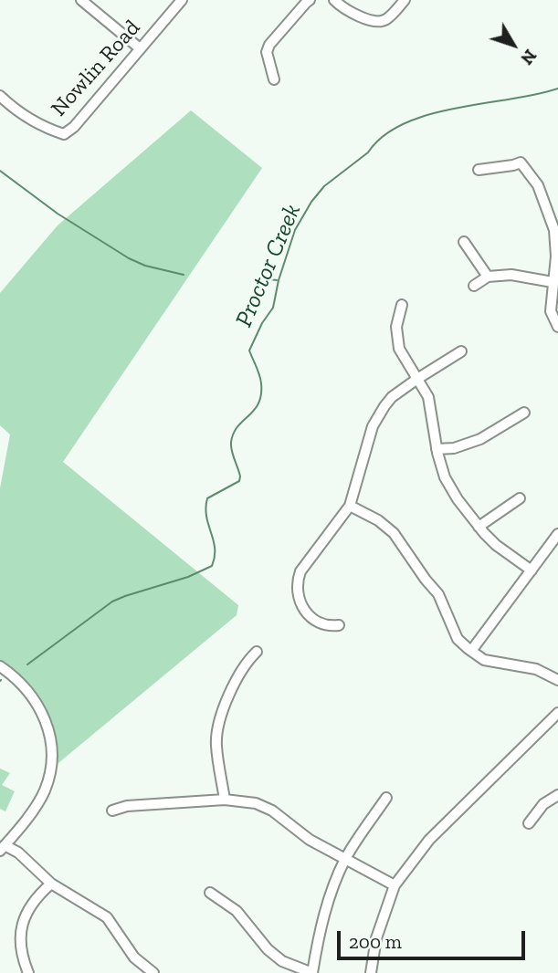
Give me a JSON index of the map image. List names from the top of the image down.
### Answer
{
  "streets": {
    "street": ["Nowlin Road"]
  },
  "water": ["Proctor Creek"],
  "scale_bar": "200 m",
  "north": "bottom right"
}
